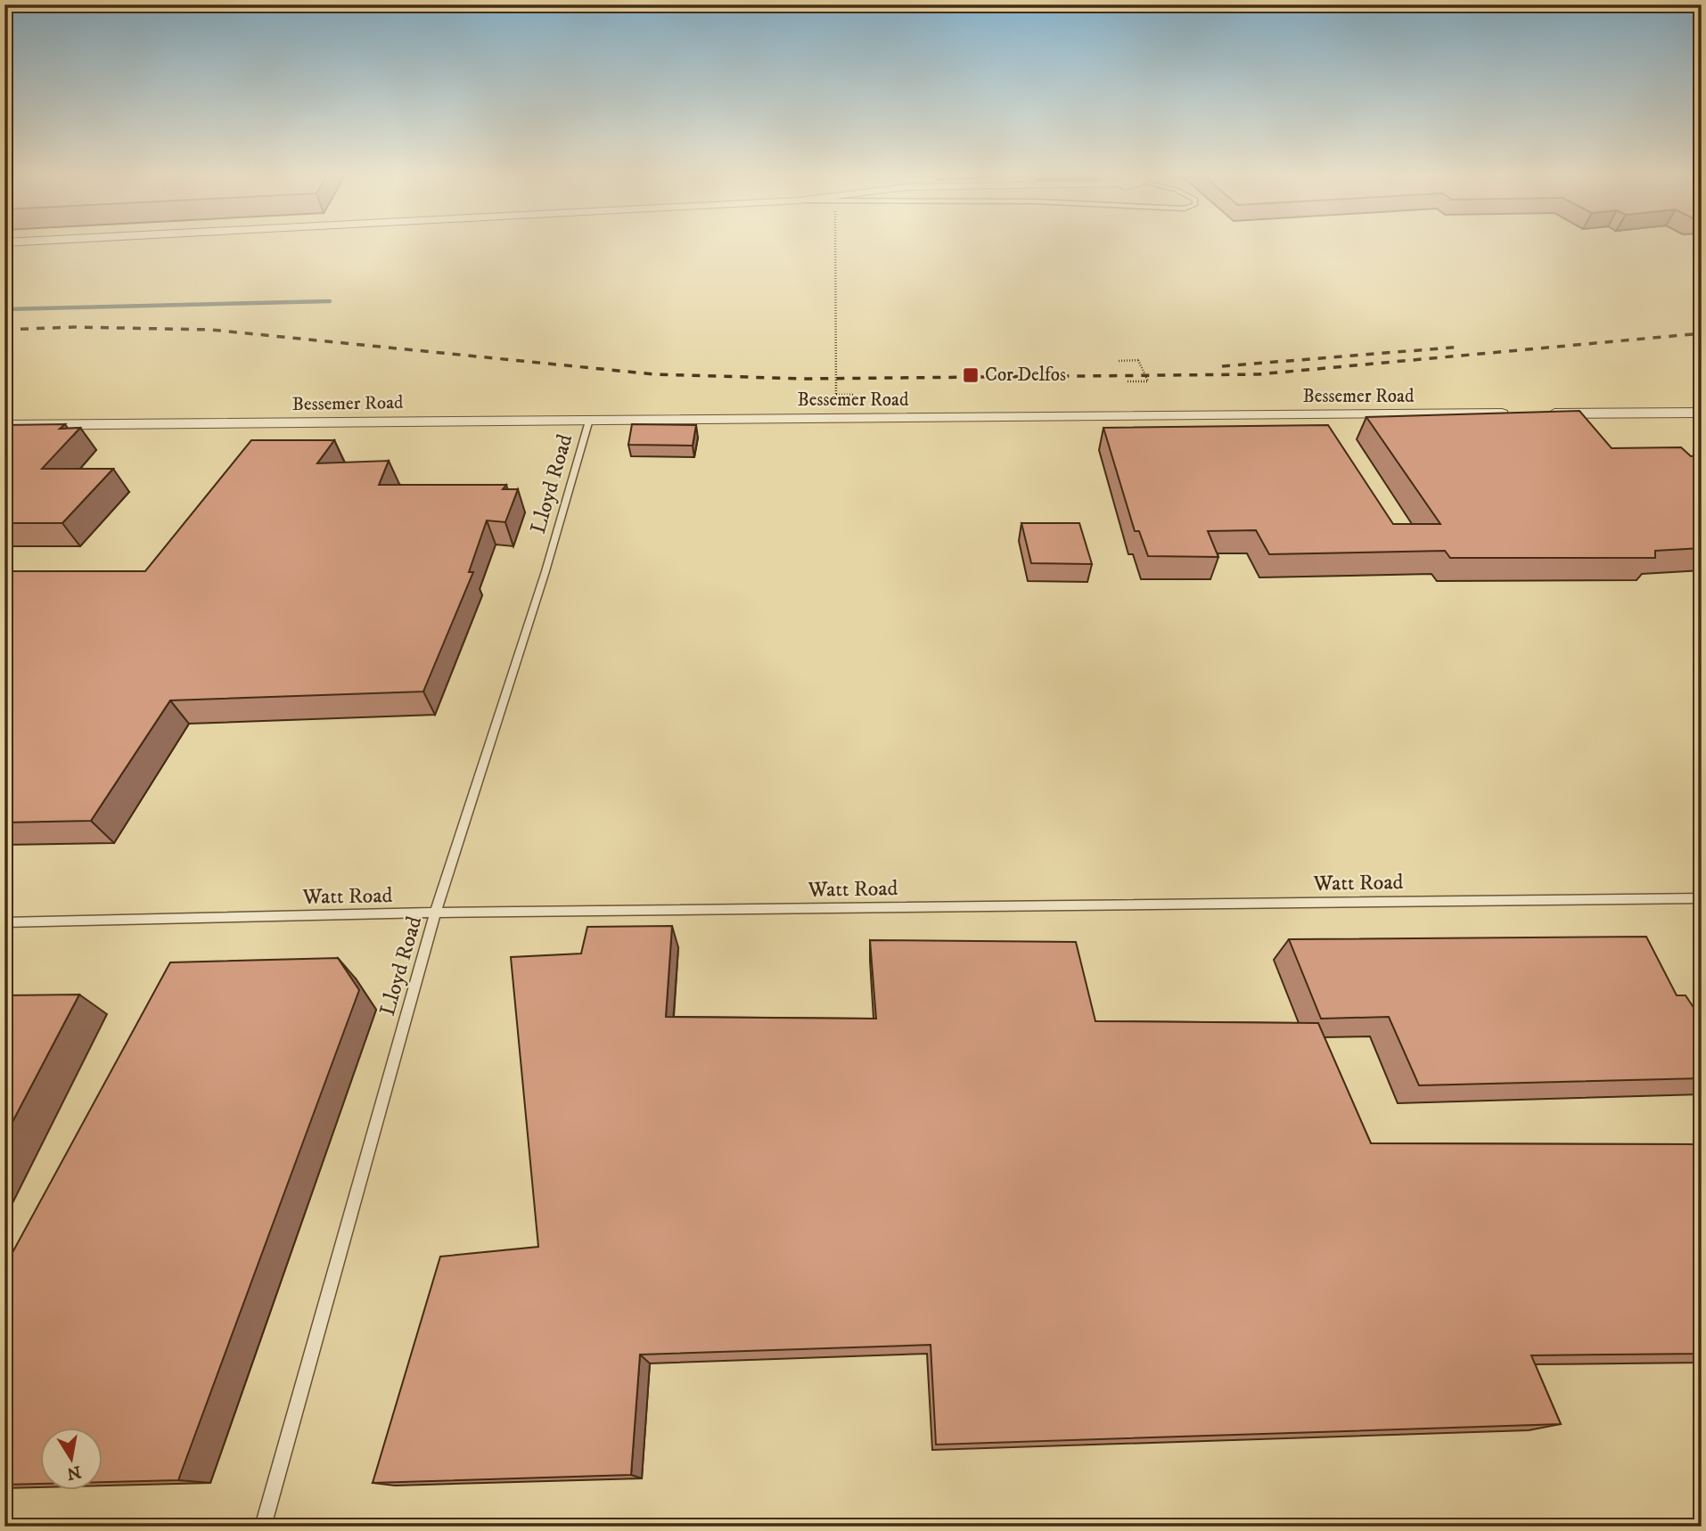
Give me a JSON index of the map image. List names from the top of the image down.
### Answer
{
  "streets": {
    "street": ["Bessemer Road"],
    "lane": ["Lloyd Road", "Watt Road"]
  },
  "crossings": [
    ["Bessemer Road", "Lloyd Road"],
    ["Lloyd Road", "Watt Road"]
  ],
  "places": {
    "transit": ["Cor Delfos"]
  },
  "north": "bottom"
}
